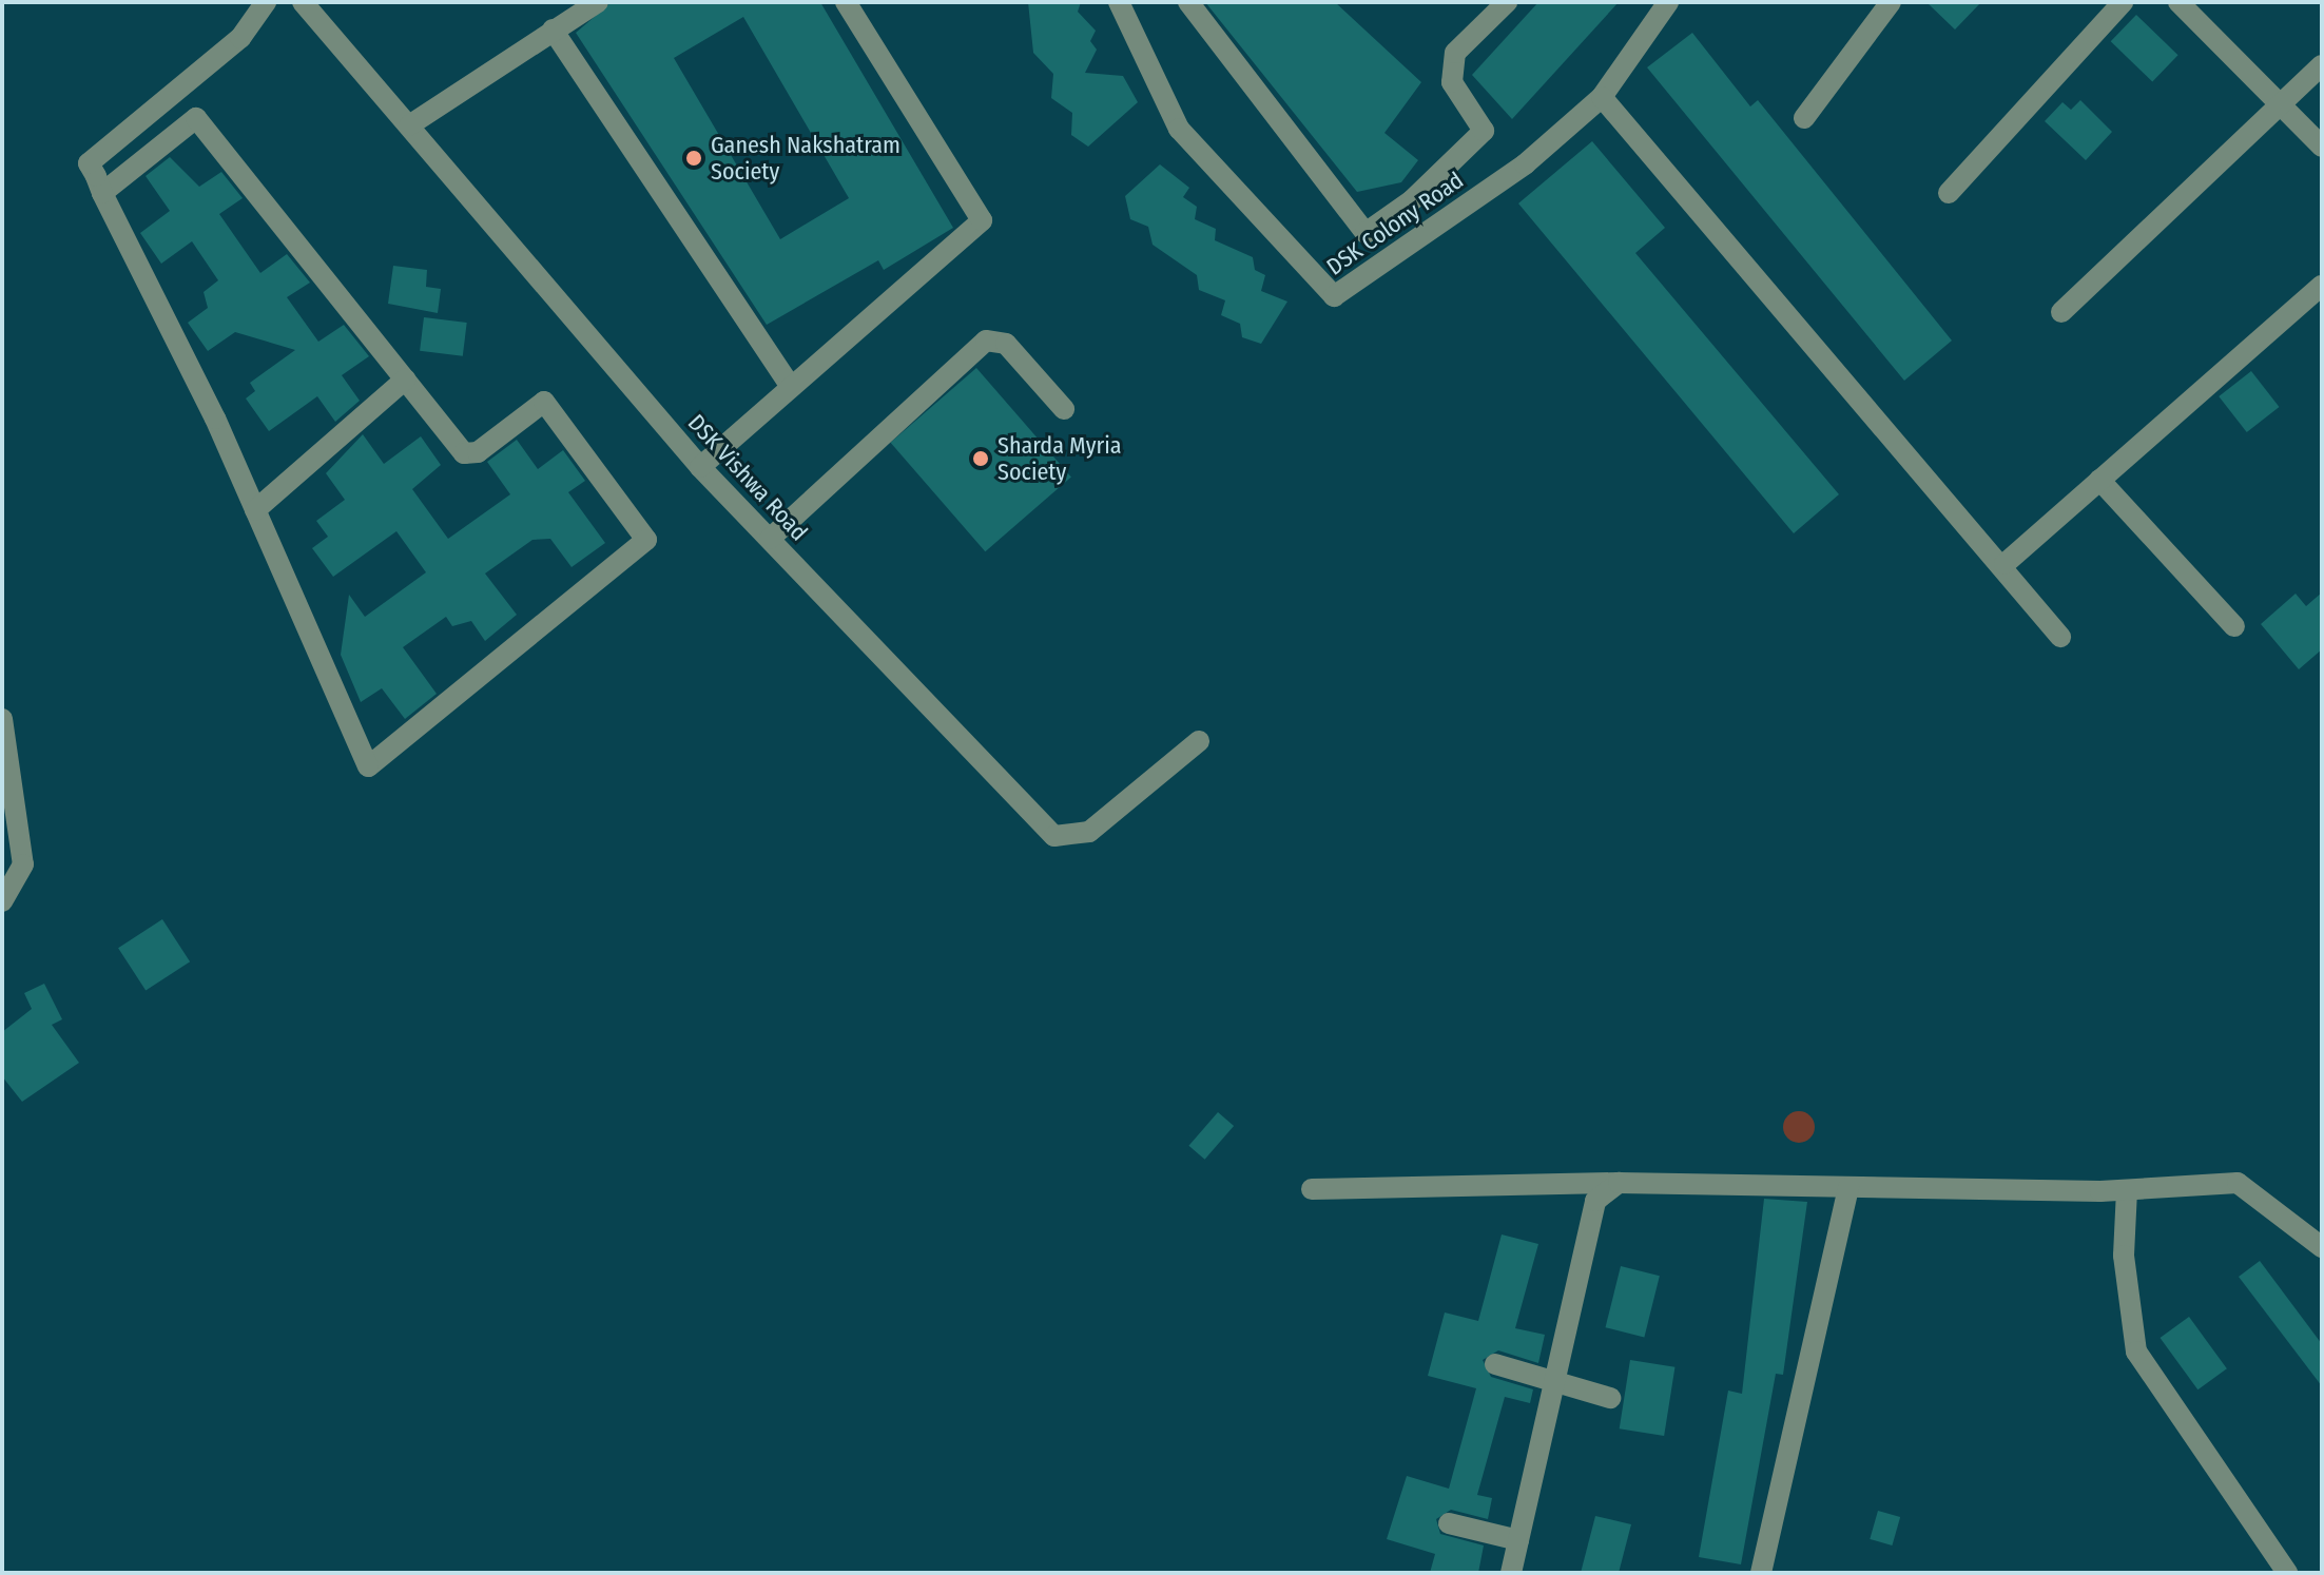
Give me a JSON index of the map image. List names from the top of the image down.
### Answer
{
  "streets": {
    "street": ["DSK Colony Road", "DSK Vishwa Road"]
  },
  "places": ["Ganesh Nakshatram Society", "Sharda Myria Society"]
}
